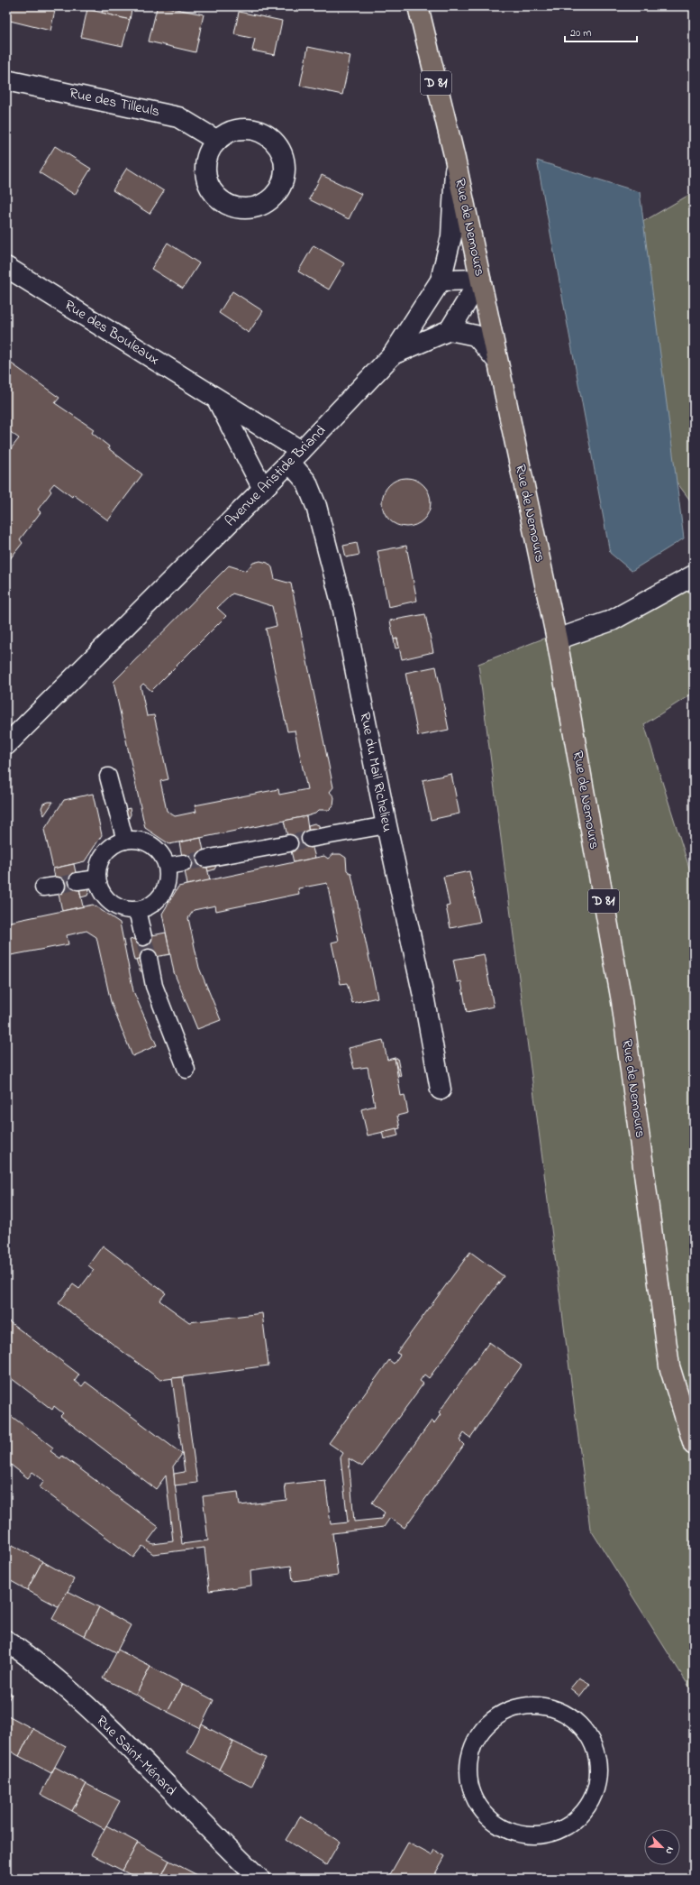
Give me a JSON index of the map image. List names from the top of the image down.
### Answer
{
  "streets": {
    "main road": ["D 81", "Rue de Nemours"],
    "street": [
      "Rue des Tilleuls",
      "Rue des Bouleaux",
      "Avenue Aristide Briand",
      "Rue du Mail Richelieu",
      "Rue Saint-Ménard"
    ]
  },
  "crossings": [
    ["D 81", "Rue de Nemours"],
    ["D 81", "Avenue Aristide Briand"],
    ["Rue de Nemours", "Avenue Aristide Briand"],
    ["Rue des Bouleaux", "Avenue Aristide Briand"],
    ["Rue des Bouleaux", "Rue du Mail Richelieu"],
    ["Avenue Aristide Briand", "Rue du Mail Richelieu"]
  ],
  "scale_bar": "20 m",
  "north": "bottom right"
}
